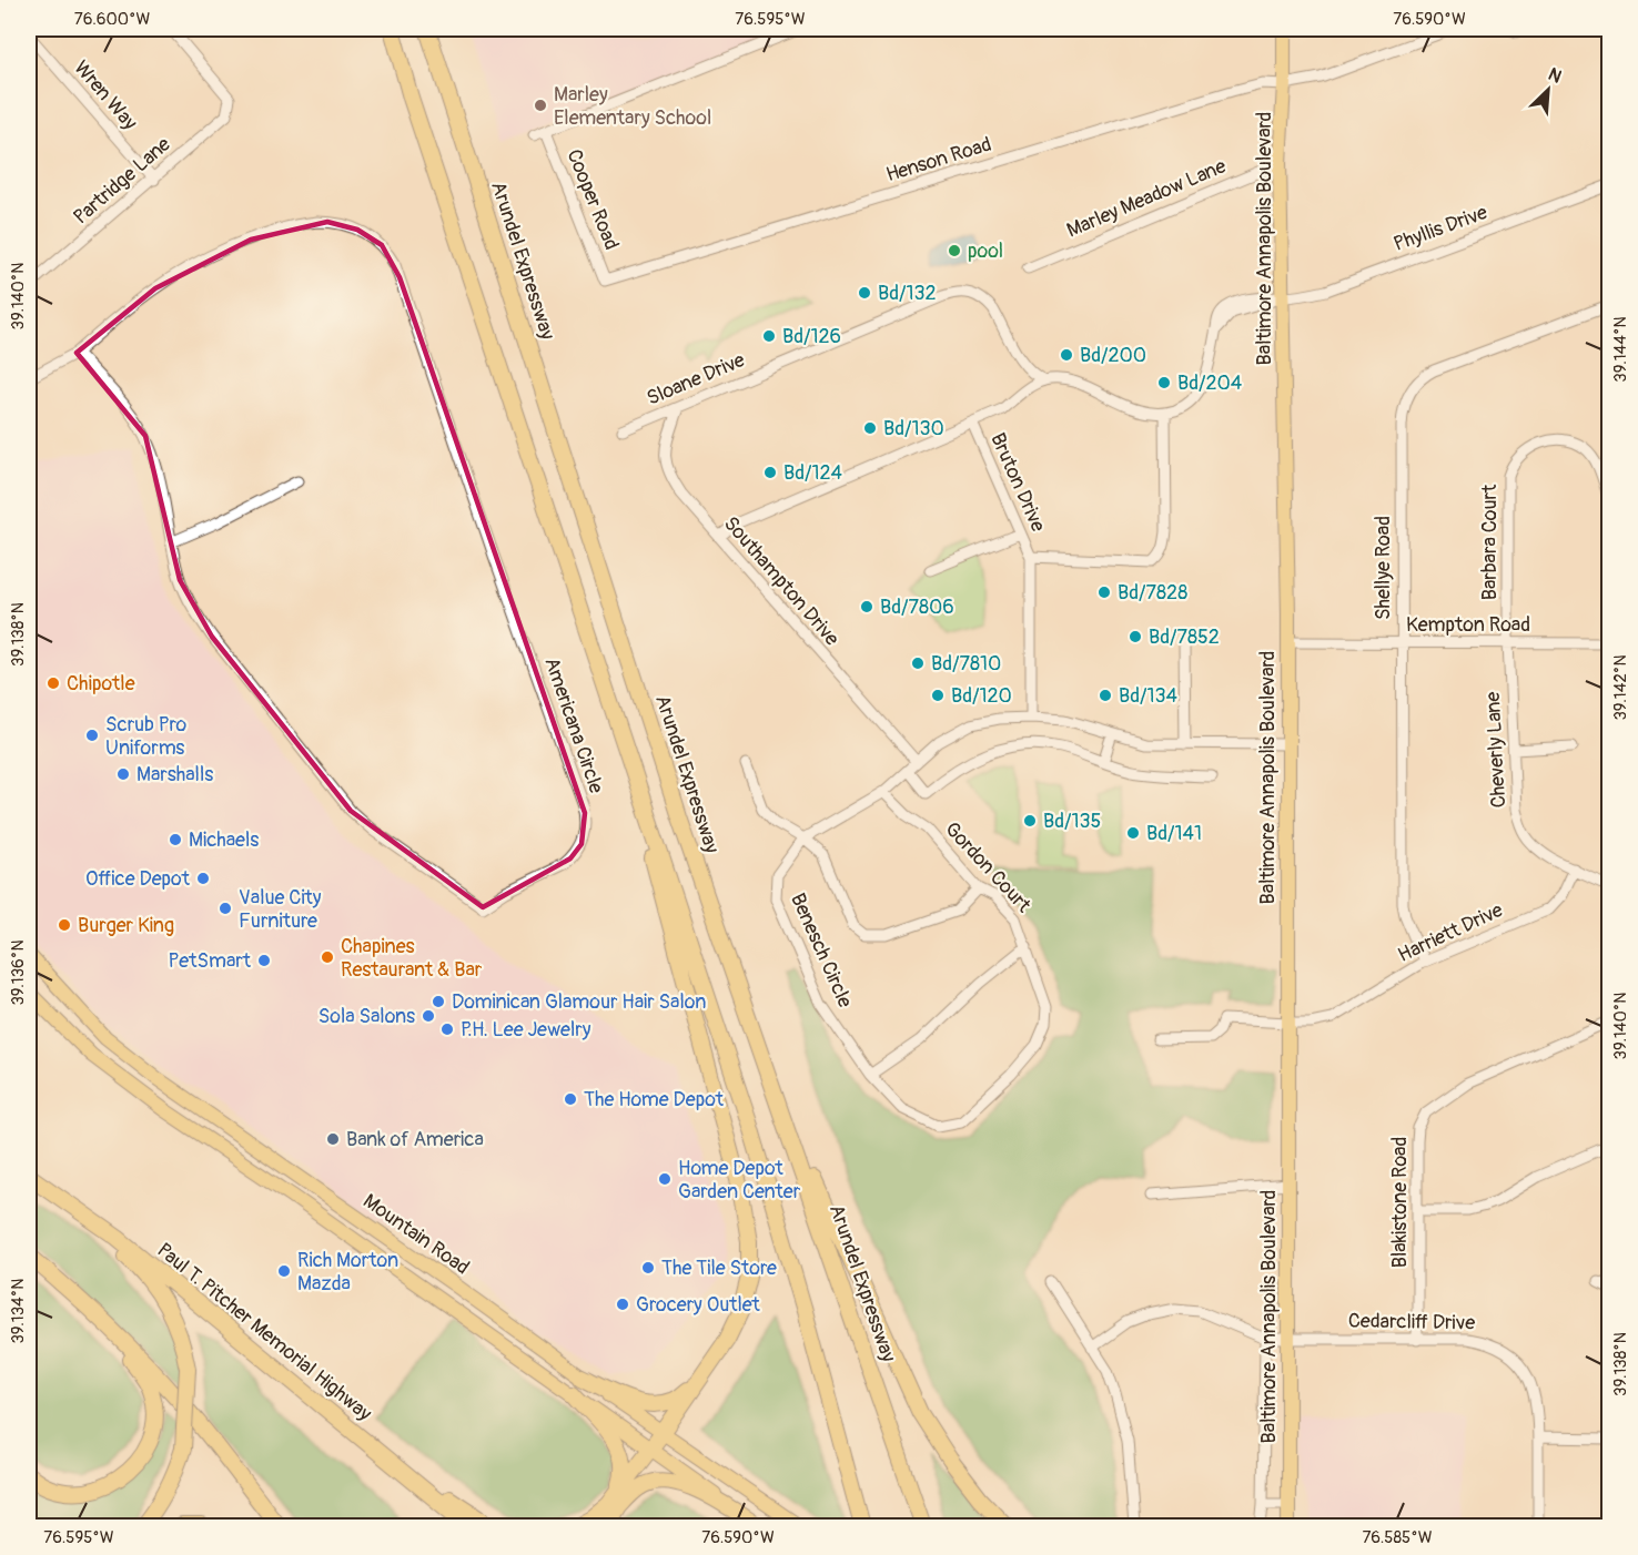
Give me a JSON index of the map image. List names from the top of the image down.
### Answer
{
  "streets": {
    "highway": ["Arundel Expressway", "Paul T. Pitcher Memorial Highway"],
    "main road": ["Baltimore Annapolis Boulevard", "Mountain Road"],
    "street": [
      "Wren Way",
      "Henson Road",
      "Partridge Lane",
      "Marley Meadow Lane",
      "Cooper Road",
      "Phyllis Drive",
      "Sloane Drive",
      "Bruton Drive",
      "Barbara Court",
      "Shellye Road",
      "Southampton Drive",
      "Kempton Road",
      "Americana Circle",
      "Cheverly Lane",
      "Gordon Court",
      "Harriett Drive",
      "Benesch Circle",
      "Blakistone Road",
      "Cedarcliff Drive"
    ]
  },
  "crossings": [
    ["Wren Way", "Partridge Lane"],
    ["Henson Road", "Cooper Road"],
    ["Henson Road", "Baltimore Annapolis Boulevard"],
    ["Marley Meadow Lane", "Baltimore Annapolis Boulevard"],
    ["Phyllis Drive", "Baltimore Annapolis Boulevard"],
    ["Baltimore Annapolis Boulevard", "Kempton Road"],
    ["Baltimore Annapolis Boulevard", "Harriett Drive"],
    ["Baltimore Annapolis Boulevard", "Cedarcliff Drive"],
    ["Sloane Drive", "Southampton Drive"],
    ["Barbara Court", "Kempton Road"],
    ["Barbara Court", "Cheverly Lane"],
    ["Shellye Road", "Kempton Road"],
    ["Shellye Road", "Harriett Drive"],
    ["Kempton Road", "Cheverly Lane"],
    ["Cheverly Lane", "Harriett Drive"],
    ["Gordon Court", "Benesch Circle"],
    ["Blakistone Road", "Cedarcliff Drive"]
  ],
  "places": [
    "Marley Elementary School",
    "pool",
    "Bd/132",
    "Bd/126",
    "Bd/200",
    "Bd/204",
    "Bd/130",
    "Bd/124",
    "Bd/7828",
    "Bd/7806",
    "Bd/7852",
    "Bd/7810",
    "Chipotle",
    "Bd/120",
    "Bd/134",
    "Scrub Pro Uniforms",
    "Marshalls",
    "Bd/135",
    "Bd/141",
    "Michaels",
    "Office Depot",
    "Value City Furniture",
    "Burger King",
    "Chapines Restaurant & Bar",
    "PetSmart",
    "Dominican Glamour Hair Salon",
    "Sola Salons",
    "P.H. Lee Jewelry",
    "The Home Depot",
    "Bank of America",
    "Home Depot Garden Center",
    "The Tile Store",
    "Rich Morton Mazda",
    "Grocery Outlet"
  ],
  "north": "top right",
  "coordinates": [
    "76.600°W",
    "76.595°W",
    "76.590°W",
    "39.140°N",
    "39.144°N",
    "39.138°N",
    "39.142°N",
    "39.136°N",
    "39.134°N",
    "76.585°W"
  ]
}
